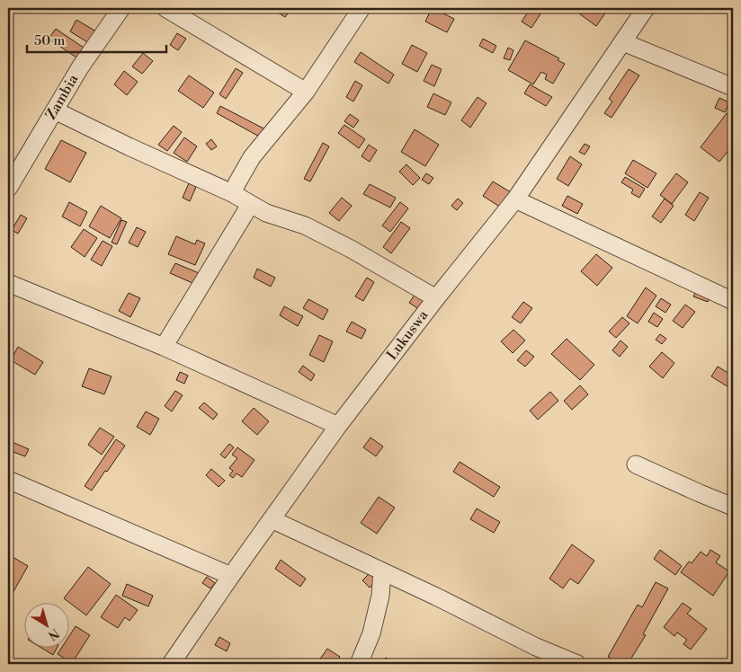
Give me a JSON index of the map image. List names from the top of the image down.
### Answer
{
  "streets": {
    "street": ["Zambia", "Lukuswa"]
  },
  "scale_bar": "50 m",
  "north": "bottom right"
}
